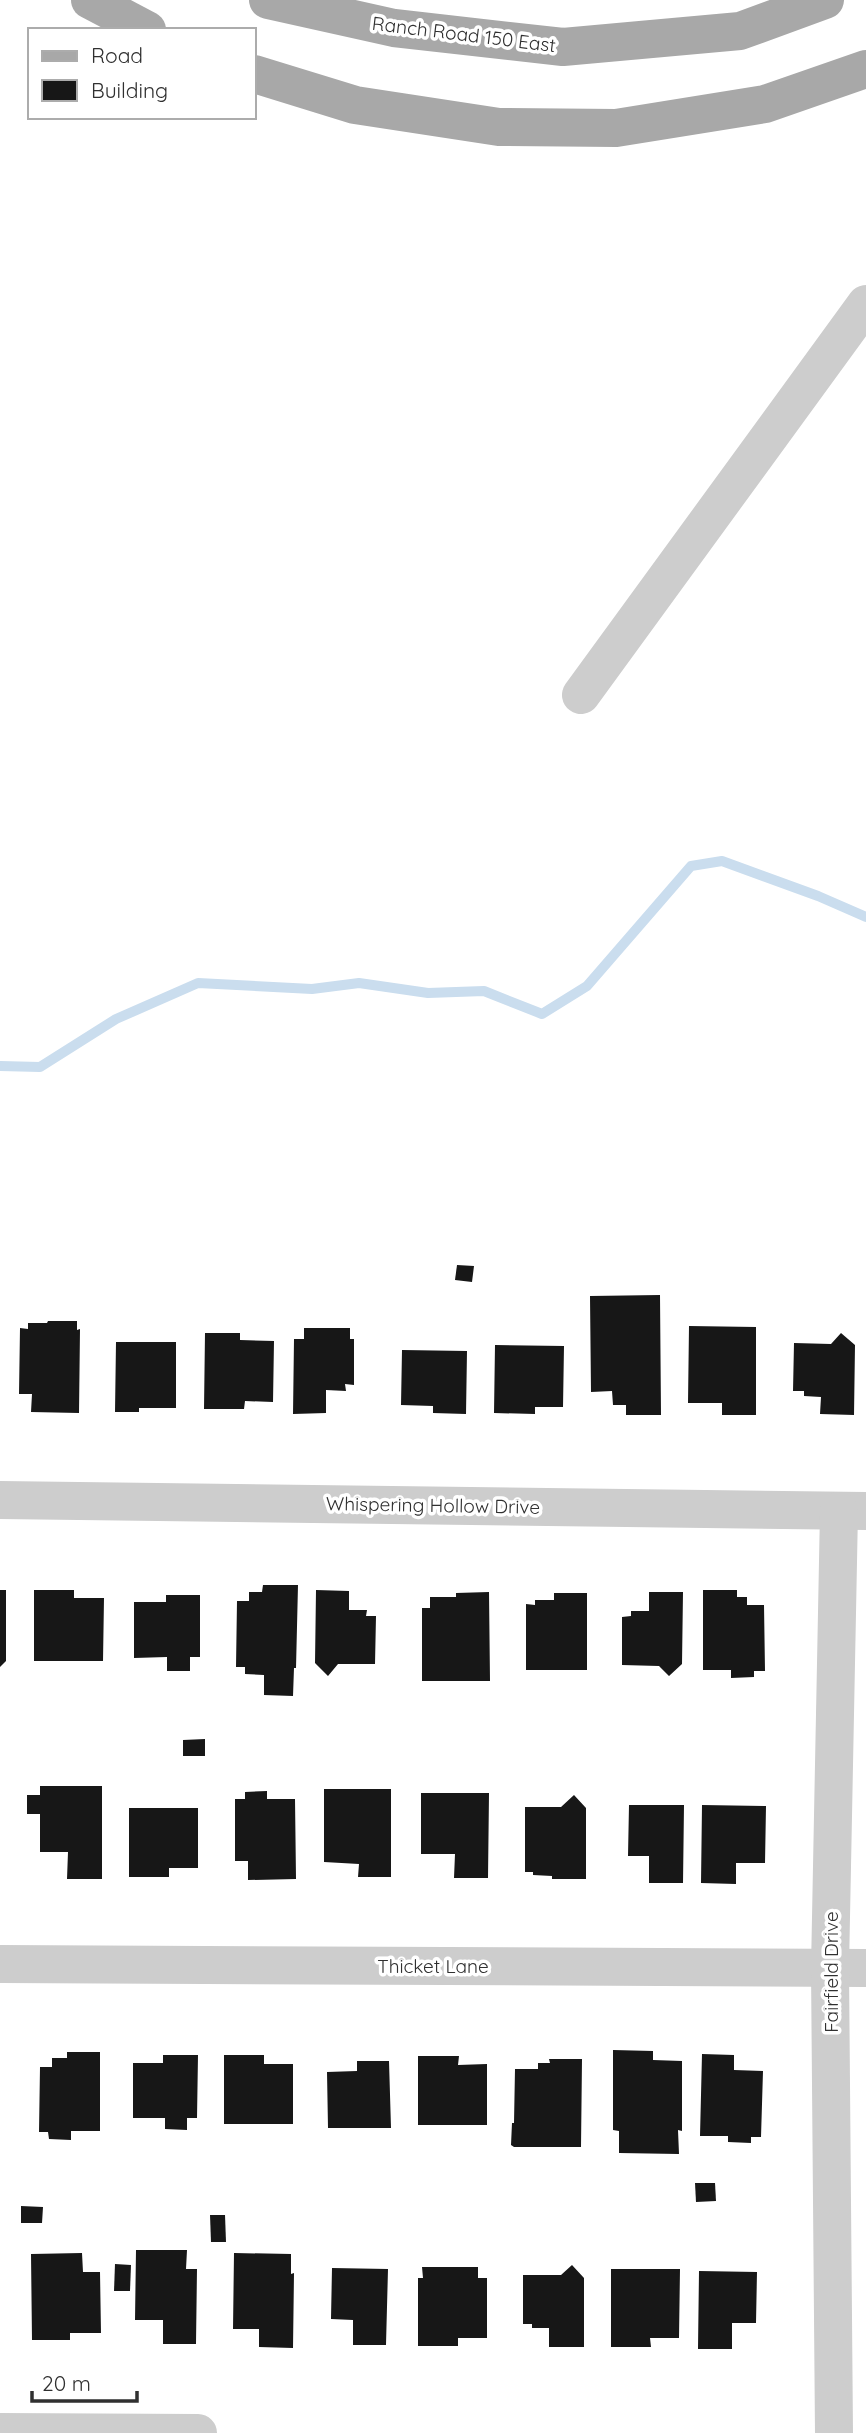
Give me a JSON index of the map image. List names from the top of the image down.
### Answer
{
  "streets": {
    "main road": ["Ranch Road 150 East"],
    "street": ["Whispering Hollow Drive", "Thicket Lane", "Fairfield Drive"]
  },
  "crossings": [
    ["Whispering Hollow Drive", "Fairfield Drive"],
    ["Thicket Lane", "Fairfield Drive"]
  ],
  "legend": ["Road", "Building"],
  "scale_bar": "20 m"
}
